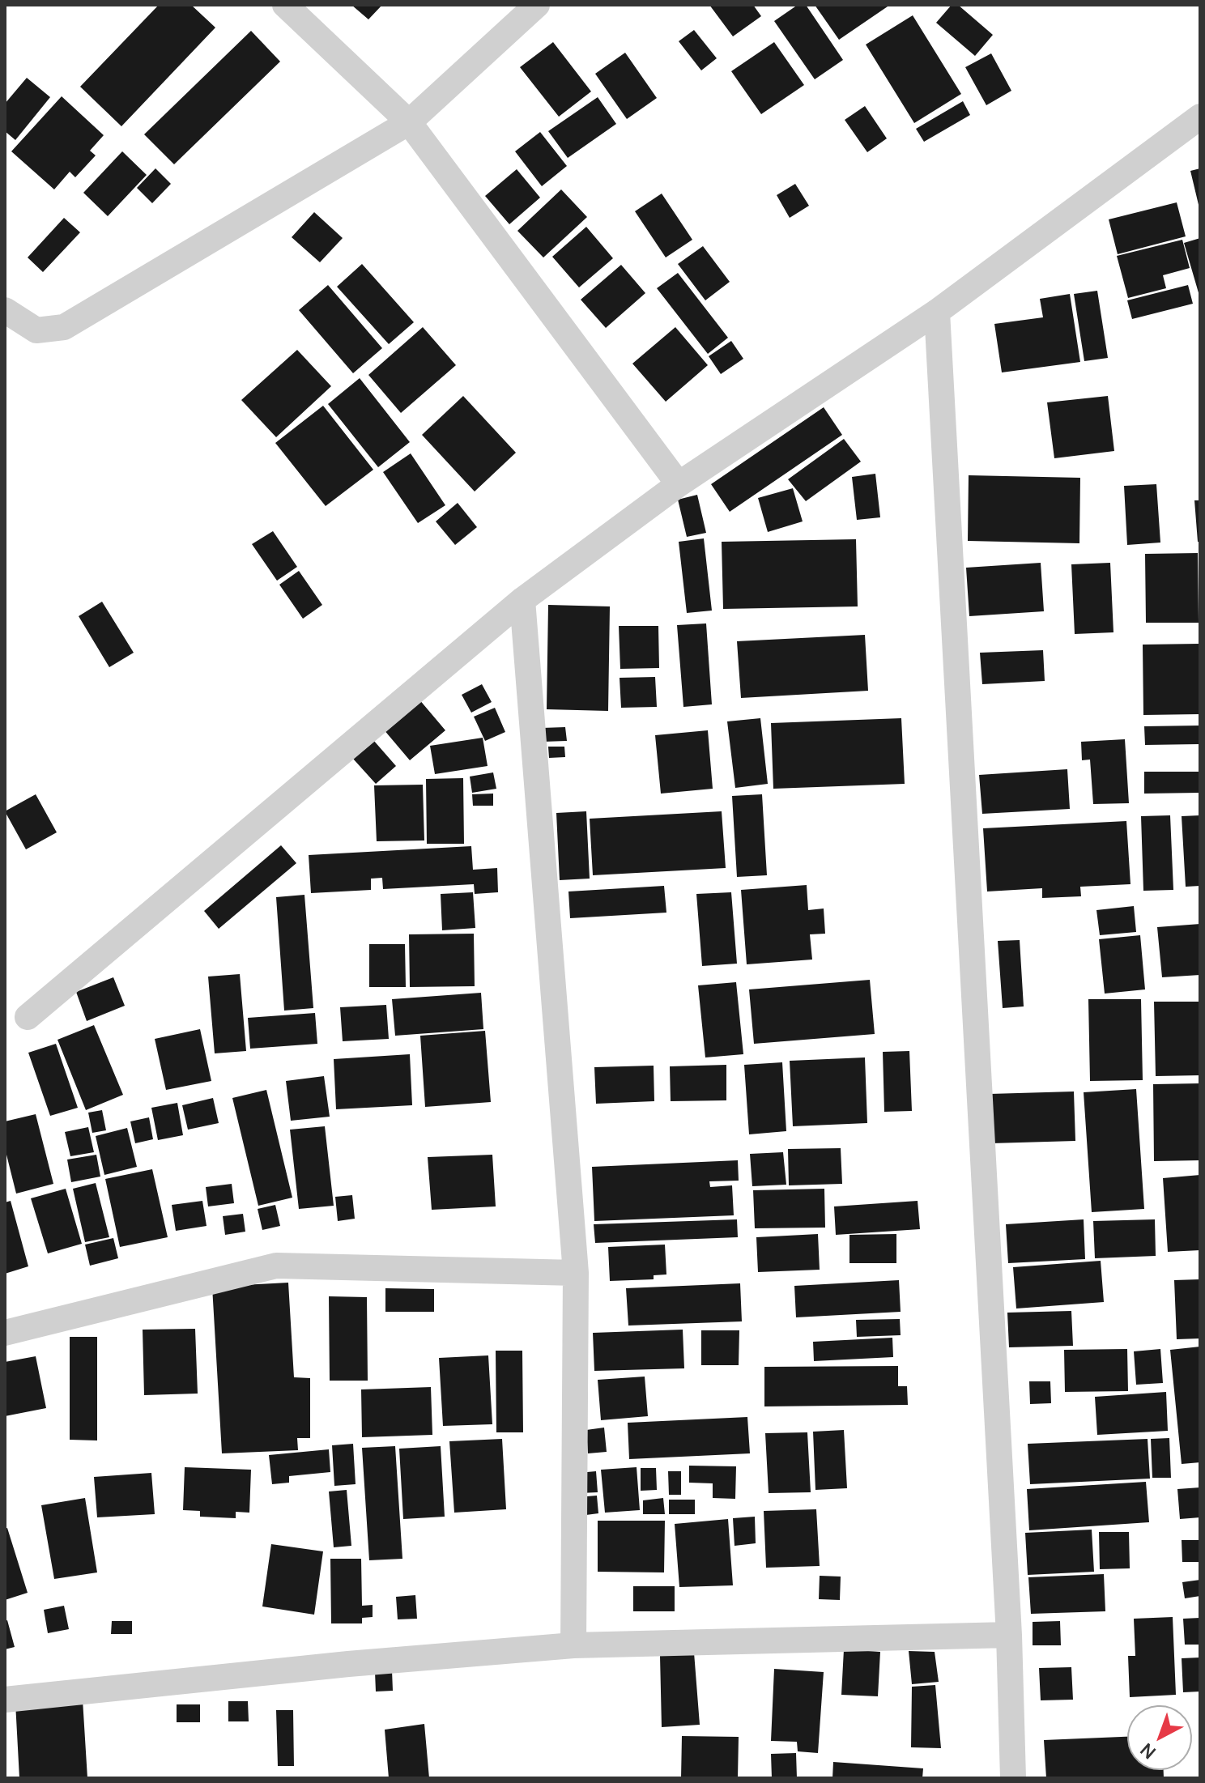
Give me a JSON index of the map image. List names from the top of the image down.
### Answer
{
  "north": "bottom left"
}
